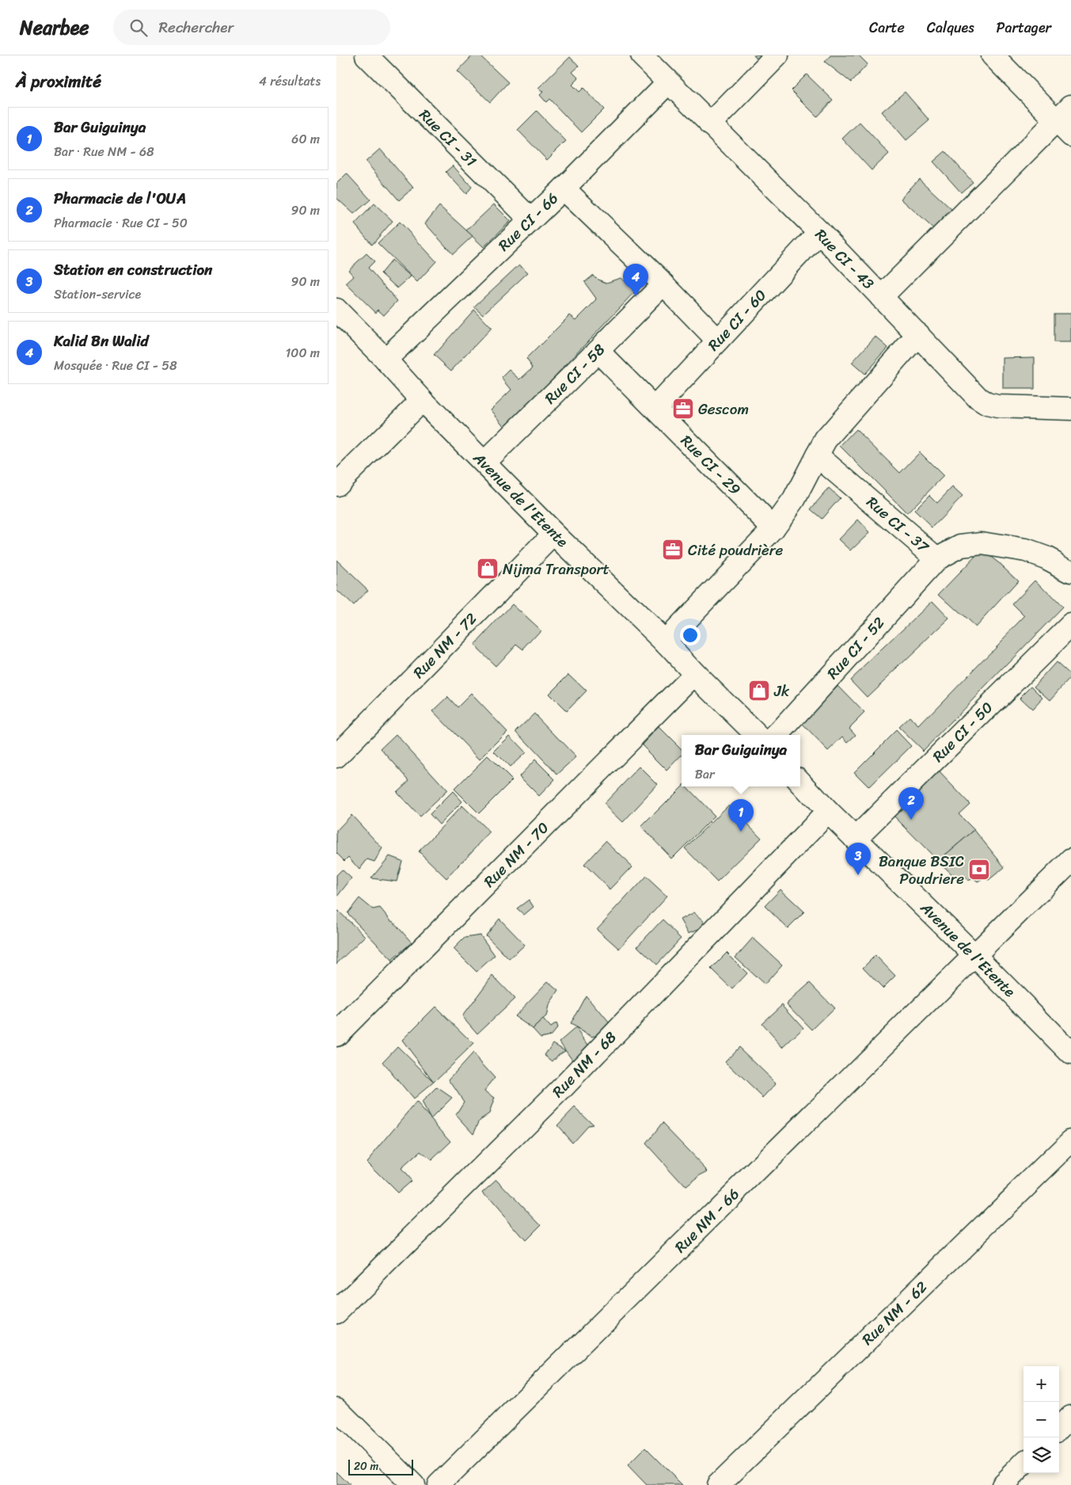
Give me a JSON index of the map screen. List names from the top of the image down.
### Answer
{
  "streets": {
    "street": [
      "Rue CI - 31",
      "Rue CI - 66",
      "Rue CI - 43",
      "Rue CI - 60",
      "Rue CI - 58",
      "Rue CI - 29",
      "Avenue de l'Etente",
      "Rue CI - 37",
      "Rue NM - 72",
      "Rue CI - 52",
      "Rue CI - 50",
      "Rue NM - 70",
      "Rue NM - 68",
      "Rue NM - 66",
      "Rue NM - 62"
    ]
  },
  "crossings": [
    ["Rue CI - 31", "Rue CI - 66"],
    ["Rue CI - 66", "Rue CI - 43"],
    ["Rue CI - 66", "Avenue de l'Etente"],
    ["Rue CI - 43", "Rue CI - 60"],
    ["Rue CI - 60", "Rue CI - 29"],
    ["Rue CI - 58", "Rue CI - 29"],
    ["Rue CI - 58", "Avenue de l'Etente"],
    ["Avenue de l'Etente", "Rue NM - 72"],
    ["Avenue de l'Etente", "Rue CI - 50"],
    ["Avenue de l'Etente", "Rue NM - 70"],
    ["Avenue de l'Etente", "Rue NM - 68"],
    ["Avenue de l'Etente", "Rue NM - 66"],
    ["Rue CI - 37", "Rue CI - 52"]
  ],
  "places": {
    "office": ["Gescom", "Cité poudrière"],
    "shop": ["Nijma Transport", "Jk"],
    "bank": ["Banque BSIC Poudriere"]
  },
  "scale_bar": "20 m",
  "page": {
    "header": "Nearbee",
    "search": "Rechercher",
    "nav": ["Carte", "Calques", "Partager"],
    "heading": ["À proximité", "4 résultats"],
    "list": [
      {
        "mark": "1",
        "name": "Bar Guiguinya",
        "note": "Bar · Rue NM - 68",
        "value": "60 m"
      },
      {
        "mark": "2",
        "name": "Pharmacie de l'OUA",
        "note": "Pharmacie · Rue CI - 50",
        "value": "90 m"
      },
      {
        "mark": "3",
        "name": "Station en construction",
        "note": "Station-service",
        "value": "90 m"
      },
      {
        "mark": "4",
        "name": "Kalid Bn Walid",
        "note": "Mosquée · Rue CI - 58",
        "value": "100 m"
      }
    ],
    "pins": [
      "4",
      "2",
      "1",
      "3"
    ],
    "popup": ["Bar Guiguinya", "Bar"],
    "map_buttons": ["+", "−"],
    "scale": "20 m"
  }
}
